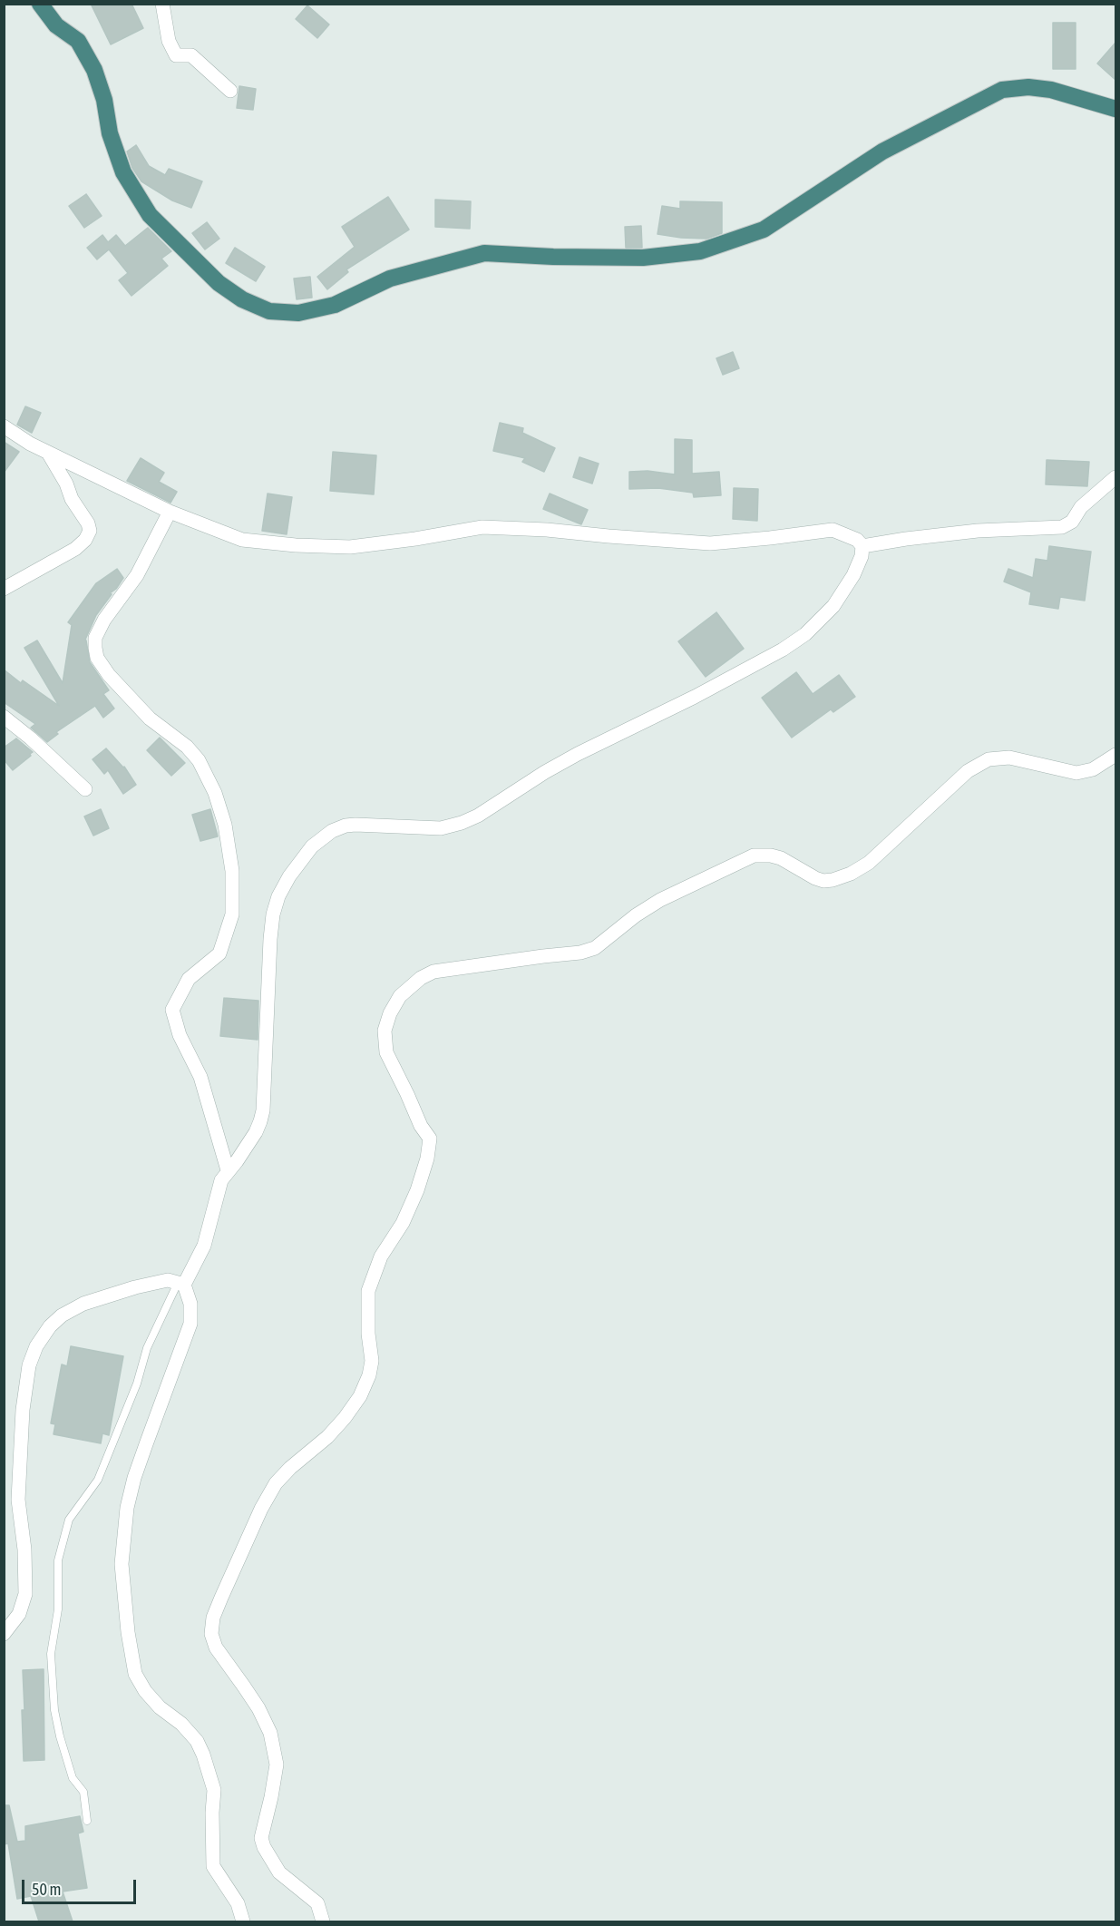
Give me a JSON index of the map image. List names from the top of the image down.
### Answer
{
  "scale_bar": "50 m"
}
